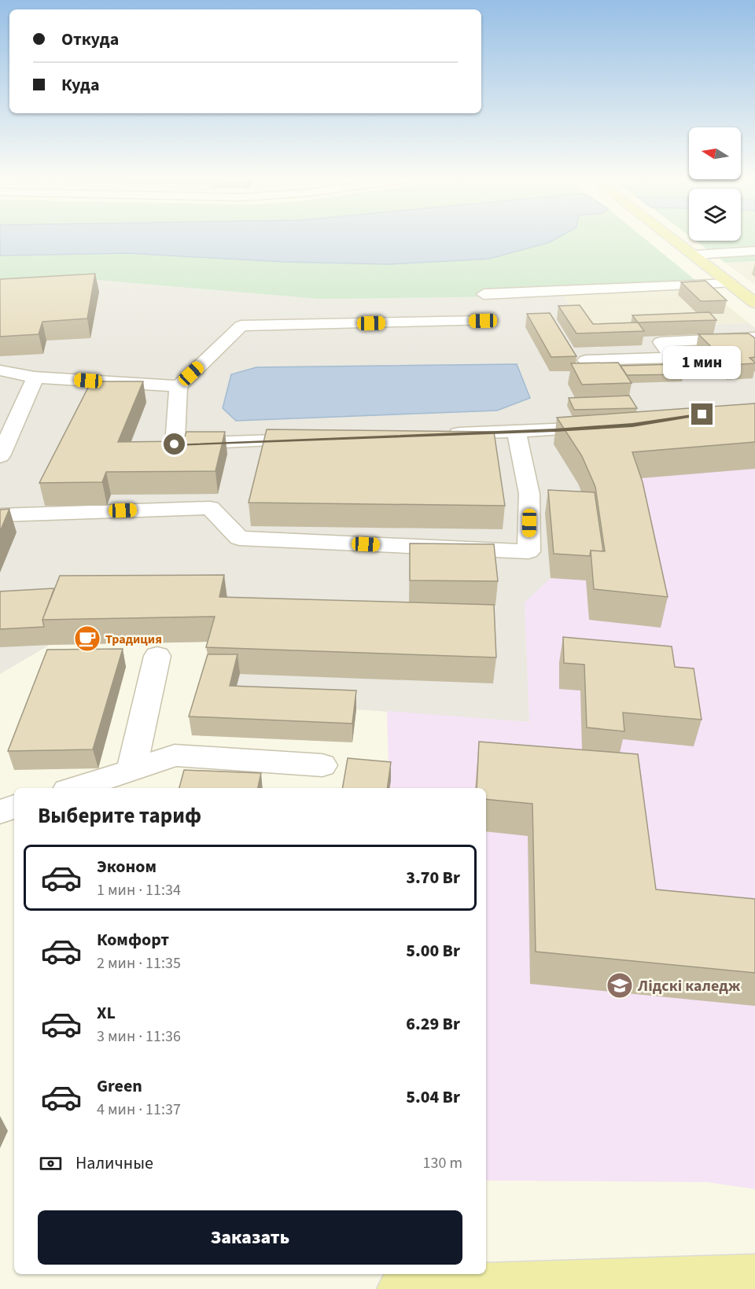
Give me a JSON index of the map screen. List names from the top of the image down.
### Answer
{
  "places": {
    "cafe": ["Традиция"],
    "school or university": ["Лідскі каледж"]
  },
  "north": "left",
  "page": {
    "banner": ["Откуда", "Куда"],
    "bubble": "1 мин",
    "heading": "Выберите тариф",
    "list": [
      {
        "name": "Эконом",
        "note": "1 мин · 11:34",
        "value": "3.70 Br"
      },
      {
        "name": "Комфорт",
        "note": "2 мин · 11:35",
        "value": "5.00 Br"
      },
      {
        "name": "XL",
        "note": "3 мин · 11:36",
        "value": "6.29 Br"
      },
      {
        "name": "Green",
        "note": "4 мин · 11:37",
        "value": "5.04 Br"
      }
    ],
    "pay": ["Наличные", "130 m"],
    "buttons": "Заказать"
  }
}
